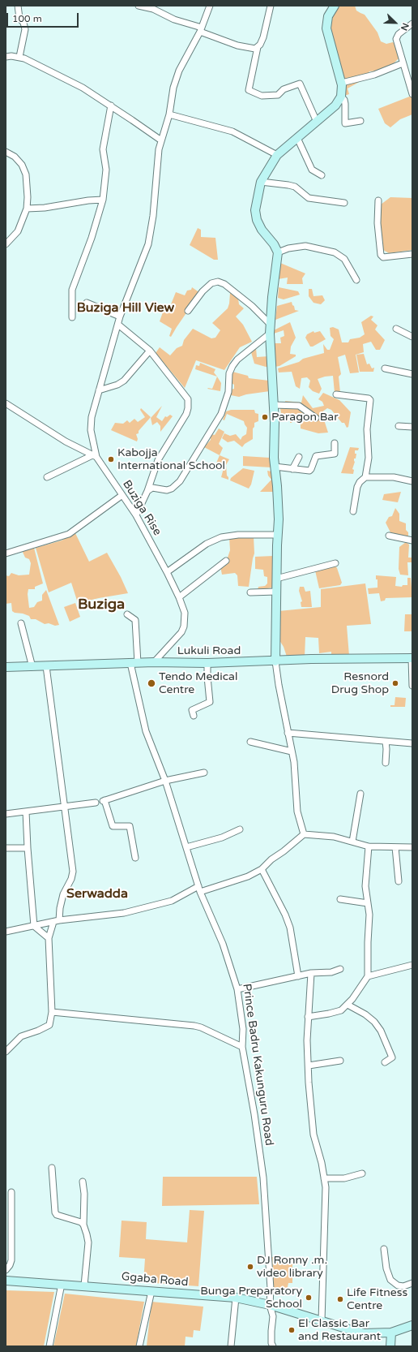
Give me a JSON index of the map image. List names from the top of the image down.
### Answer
{
  "streets": {
    "street": [
      "Buziga Rise",
      "Lukuli Road",
      "Prince Badru Kakunguru Road",
      "Ggaba Road"
    ]
  },
  "crossings": [
    ["Buziga Rise", "Lukuli Road"],
    ["Lukuli Road", "Prince Badru Kakunguru Road"],
    ["Prince Badru Kakunguru Road", "Ggaba Road"]
  ],
  "districts": ["Buziga Hill View", "Buziga", "Serwadda"],
  "places": [
    "Paragon Bar",
    "Kabojja International School",
    "Tendo Medical Centre",
    "Resnord Drug Shop",
    "DJ Ronny .m. video library",
    "Bunga Preparatory School",
    "Life Fitness Centre",
    "El Classic Bar and Restaurant"
  ],
  "scale_bar": "100 m",
  "north": "bottom right"
}
